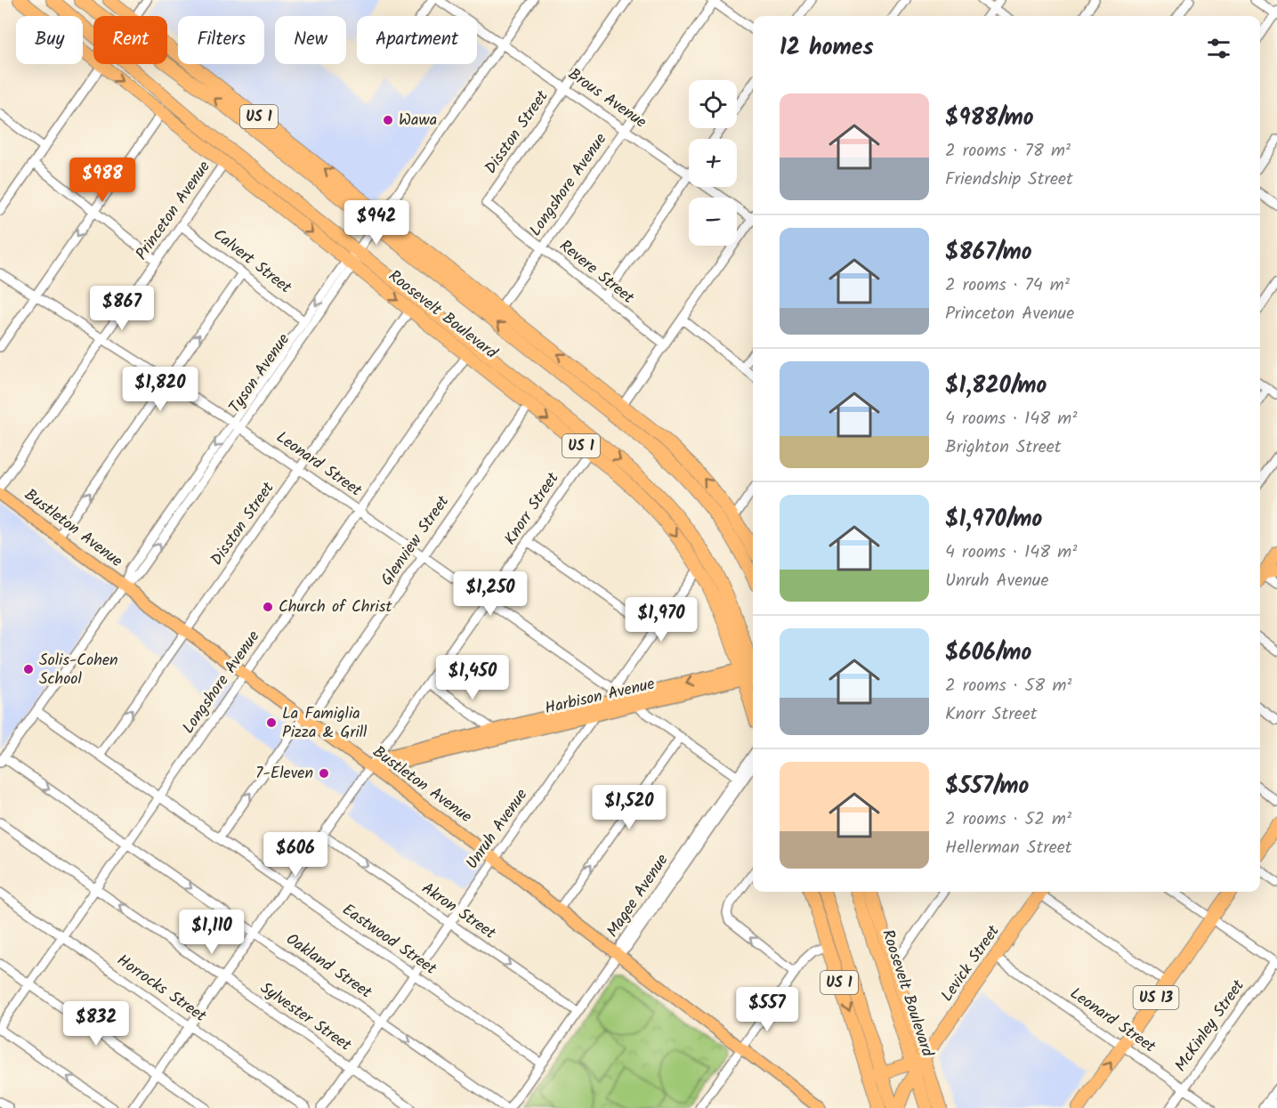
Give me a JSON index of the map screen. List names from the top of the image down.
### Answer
{
  "streets": {
    "highway": [
      "US 1",
      "Roosevelt Boulevard",
      "Levick Street",
      "US 13"
    ],
    "main road": ["Bustleton Avenue", "Harbison Avenue"],
    "street": [
      "Brous Avenue",
      "Disston Street",
      "Longshore Avenue",
      "Princeton Avenue",
      "Calvert Street",
      "Revere Street",
      "Tyson Avenue",
      "Leonard Street",
      "Knorr Street",
      "Glenview Street",
      "Unruh Avenue",
      "Magee Avenue",
      "Akron Street",
      "Eastwood Street",
      "Oakland Street",
      "Horrocks Street",
      "Sylvester Street",
      "McKinley Street"
    ]
  },
  "crossings": [
    ["Brous Avenue", "Disston Street"],
    ["Brous Avenue", "Longshore Avenue"],
    ["Brous Avenue", "Tyson Avenue"],
    ["US 1", "Longshore Avenue"],
    ["US 1", "Tyson Avenue"],
    ["US 1", "Levick Street"],
    ["Disston Street", "Revere Street"],
    ["Disston Street", "Roosevelt Boulevard"],
    ["Disston Street", "Leonard Street"],
    ["Disston Street", "Bustleton Avenue"],
    ["Disston Street", "Eastwood Street"],
    ["Longshore Avenue", "Revere Street"],
    ["Longshore Avenue", "Roosevelt Boulevard"],
    ["Longshore Avenue", "Leonard Street"],
    ["Longshore Avenue", "Bustleton Avenue"],
    ["Longshore Avenue", "Eastwood Street"],
    ["Longshore Avenue", "Oakland Street"],
    ["Longshore Avenue", "Horrocks Street"],
    ["Longshore Avenue", "Sylvester Street"],
    ["Princeton Avenue", "Calvert Street"],
    ["Princeton Avenue", "Roosevelt Boulevard"],
    ["Princeton Avenue", "Leonard Street"],
    ["Calvert Street", "Tyson Avenue"],
    ["Roosevelt Boulevard", "Tyson Avenue"],
    ["Roosevelt Boulevard", "Knorr Street"],
    ["Roosevelt Boulevard", "Glenview Street"],
    ["Roosevelt Boulevard", "Harbison Avenue"],
    ["Roosevelt Boulevard", "Unruh Avenue"],
    ["Roosevelt Boulevard", "Levick Street"],
    ["Tyson Avenue", "Leonard Street"],
    ["Tyson Avenue", "Bustleton Avenue"],
    ["Tyson Avenue", "Eastwood Street"],
    ["Tyson Avenue", "Oakland Street"],
    ["Leonard Street", "Knorr Street"],
    ["Leonard Street", "Glenview Street"],
    ["Leonard Street", "Unruh Avenue"],
    ["Leonard Street", "Levick Street"],
    ["Leonard Street", "US 13"],
    ["Leonard Street", "McKinley Street"],
    ["Knorr Street", "Bustleton Avenue"],
    ["Knorr Street", "Harbison Avenue"],
    ["Knorr Street", "Akron Street"],
    ["Knorr Street", "Eastwood Street"],
    ["Knorr Street", "Oakland Street"],
    ["Knorr Street", "Horrocks Street"],
    ["Knorr Street", "Sylvester Street"],
    ["Bustleton Avenue", "Glenview Street"],
    ["Bustleton Avenue", "Harbison Avenue"],
    ["Bustleton Avenue", "Unruh Avenue"],
    ["Bustleton Avenue", "Magee Avenue"],
    ["Glenview Street", "Eastwood Street"],
    ["Harbison Avenue", "Unruh Avenue"],
    ["Unruh Avenue", "Akron Street"],
    ["Unruh Avenue", "Eastwood Street"],
    ["Unruh Avenue", "Oakland Street"],
    ["Unruh Avenue", "Sylvester Street"],
    ["Magee Avenue", "Akron Street"],
    ["Magee Avenue", "Eastwood Street"]
  ],
  "one_way": ["Akron Street", "Oakland Street"],
  "places": [
    "Wawa",
    "Church of Christ",
    "Solis-Cohen School",
    "La Famiglia Pizza & Grill",
    "7-Eleven"
  ],
  "page": {
    "chip": [
      "Buy",
      "Rent",
      "Filters",
      "New",
      "Apartment"
    ],
    "heading": "12 homes",
    "map_buttons": ["+", "−"],
    "list": [
      {
        "name": "$988/mo",
        "note": "2 rooms · 78 m² · Friendship Street"
      },
      {
        "name": "$867/mo",
        "note": "2 rooms · 74 m² · Princeton Avenue"
      },
      {
        "name": "$1,820/mo",
        "note": "4 rooms · 148 m² · Brighton Street"
      },
      {
        "name": "$1,970/mo",
        "note": "4 rooms · 148 m² · Unruh Avenue"
      },
      {
        "name": "$606/mo",
        "note": "2 rooms · 58 m² · Knorr Street"
      },
      {
        "name": "$557/mo",
        "note": "2 rooms · 52 m² · Hellerman Street"
      }
    ],
    "price": [
      "$988",
      "$942",
      "$867",
      "$1,820",
      "$1,250",
      "$1,970",
      "$1,450",
      "$1,520",
      "$606",
      "$1,110",
      "$557",
      "$832"
    ]
  }
}
